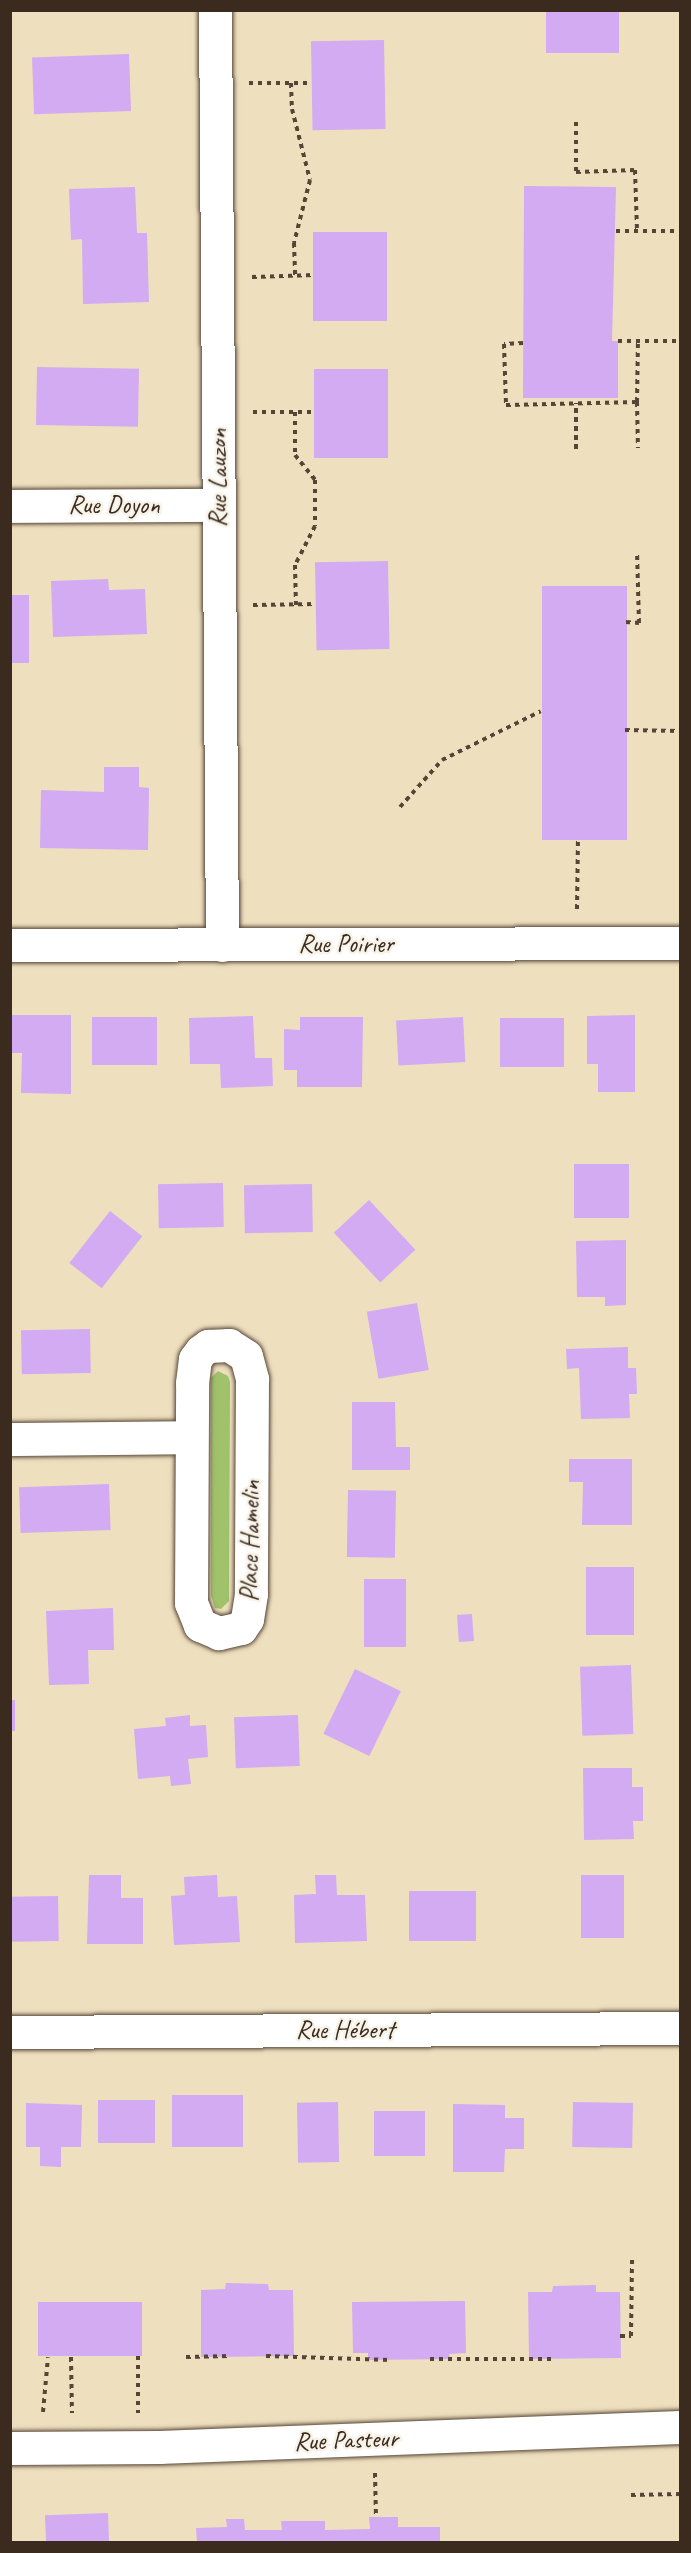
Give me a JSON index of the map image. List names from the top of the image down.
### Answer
{
  "streets": {
    "street": [
      "Rue Lauzon",
      "Rue Doyon",
      "Rue Poirier",
      "Place Hamelin",
      "Rue Hébert",
      "Rue Pasteur"
    ]
  },
  "crossings": [
    ["Rue Lauzon", "Rue Doyon"],
    ["Rue Lauzon", "Rue Poirier"]
  ]
}
